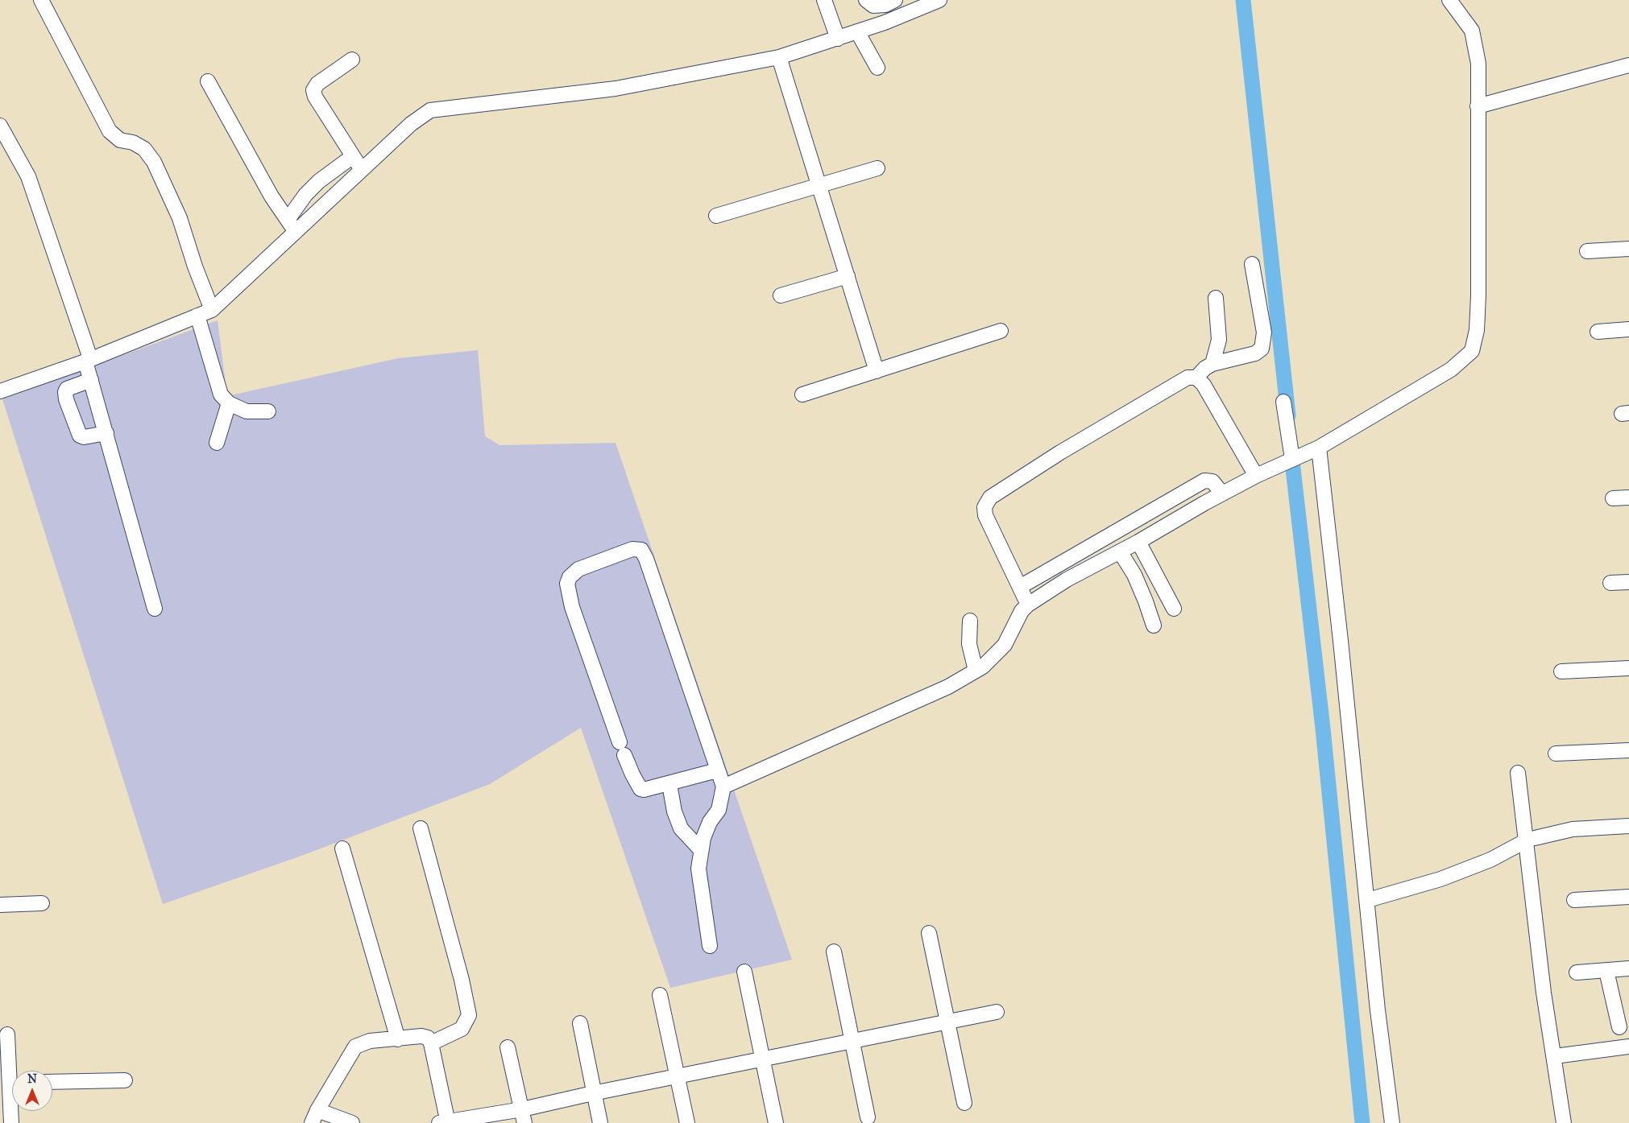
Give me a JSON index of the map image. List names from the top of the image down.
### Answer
{
  "north": "top"
}
